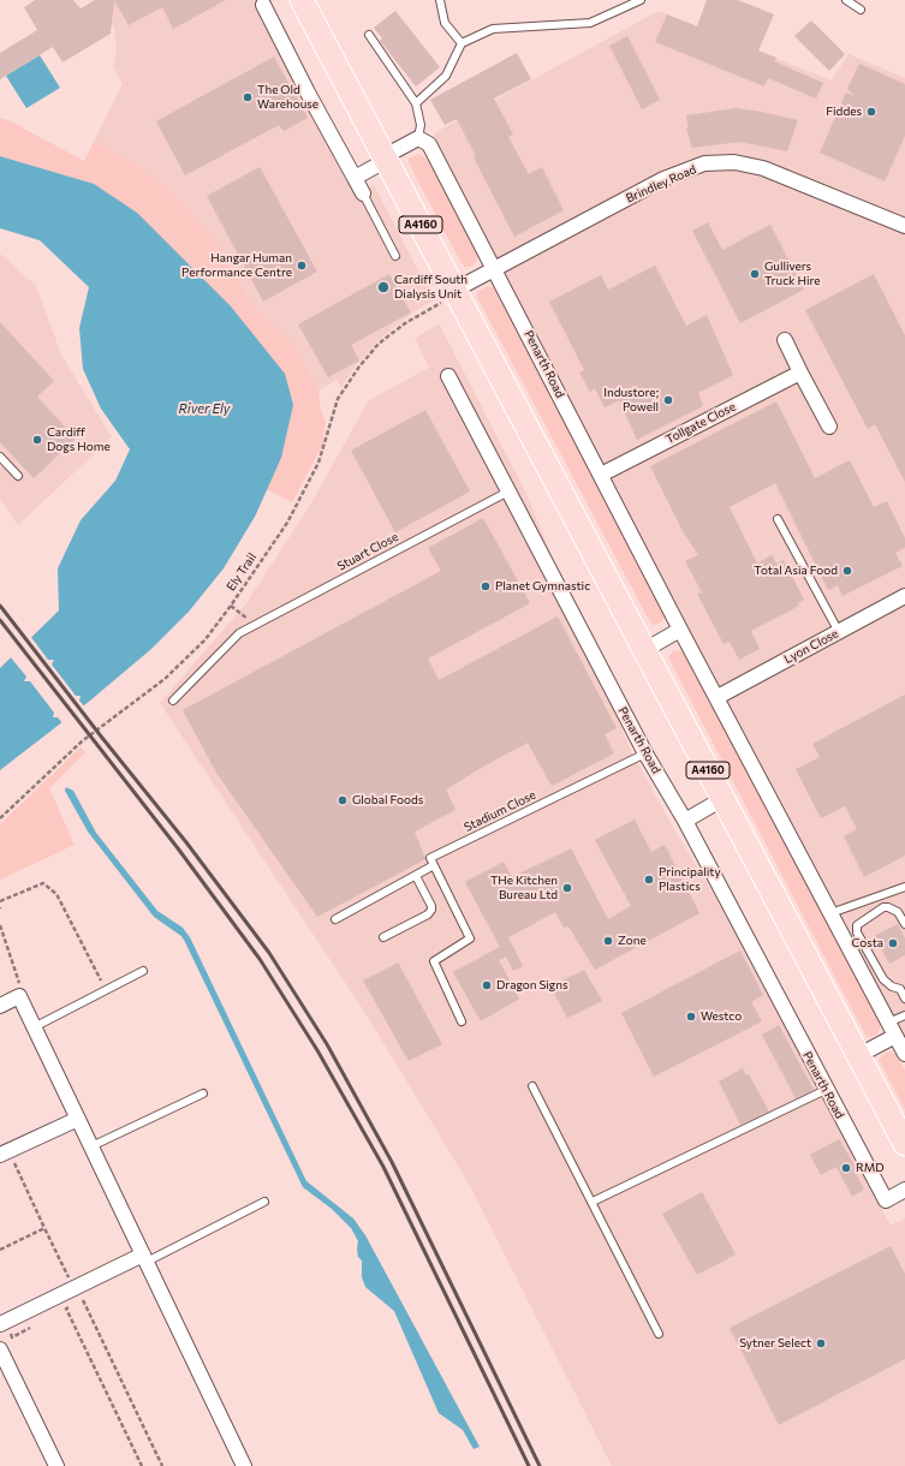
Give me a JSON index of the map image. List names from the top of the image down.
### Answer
{
  "streets": {
    "main road": ["A4160"],
    "street": [
      "Brindley Road",
      "Penarth Road",
      "Tollgate Close",
      "Lyon Close"
    ],
    "lane": ["Stuart Close", "Stadium Close"],
    "path": ["Ely Trail"]
  },
  "crossings": [
    ["Brindley Road", "A4160"],
    ["Brindley Road", "Penarth Road"],
    ["Brindley Road", "Ely Trail"],
    ["A4160", "Ely Trail"],
    ["Penarth Road", "Tollgate Close"],
    ["Penarth Road", "Stuart Close"],
    ["Penarth Road", "Lyon Close"],
    ["Penarth Road", "Stadium Close"]
  ],
  "water": ["River Ely"],
  "places": [
    "The Old Warehouse",
    "Fiddes",
    "Hangar Human Performance Centre",
    "Gullivers Truck Hire",
    "Cardiff South Dialysis Unit",
    "Industore; Powell",
    "Cardiff Dogs Home",
    "Total Asia Food",
    "Planet Gymnastic",
    "Global Foods",
    "Principality Plastics",
    "THe Kitchen Bureau Ltd",
    "Zone",
    "Costa",
    "Dragon Signs",
    "Westco",
    "RMD",
    "Sytner Select"
  ]
}
